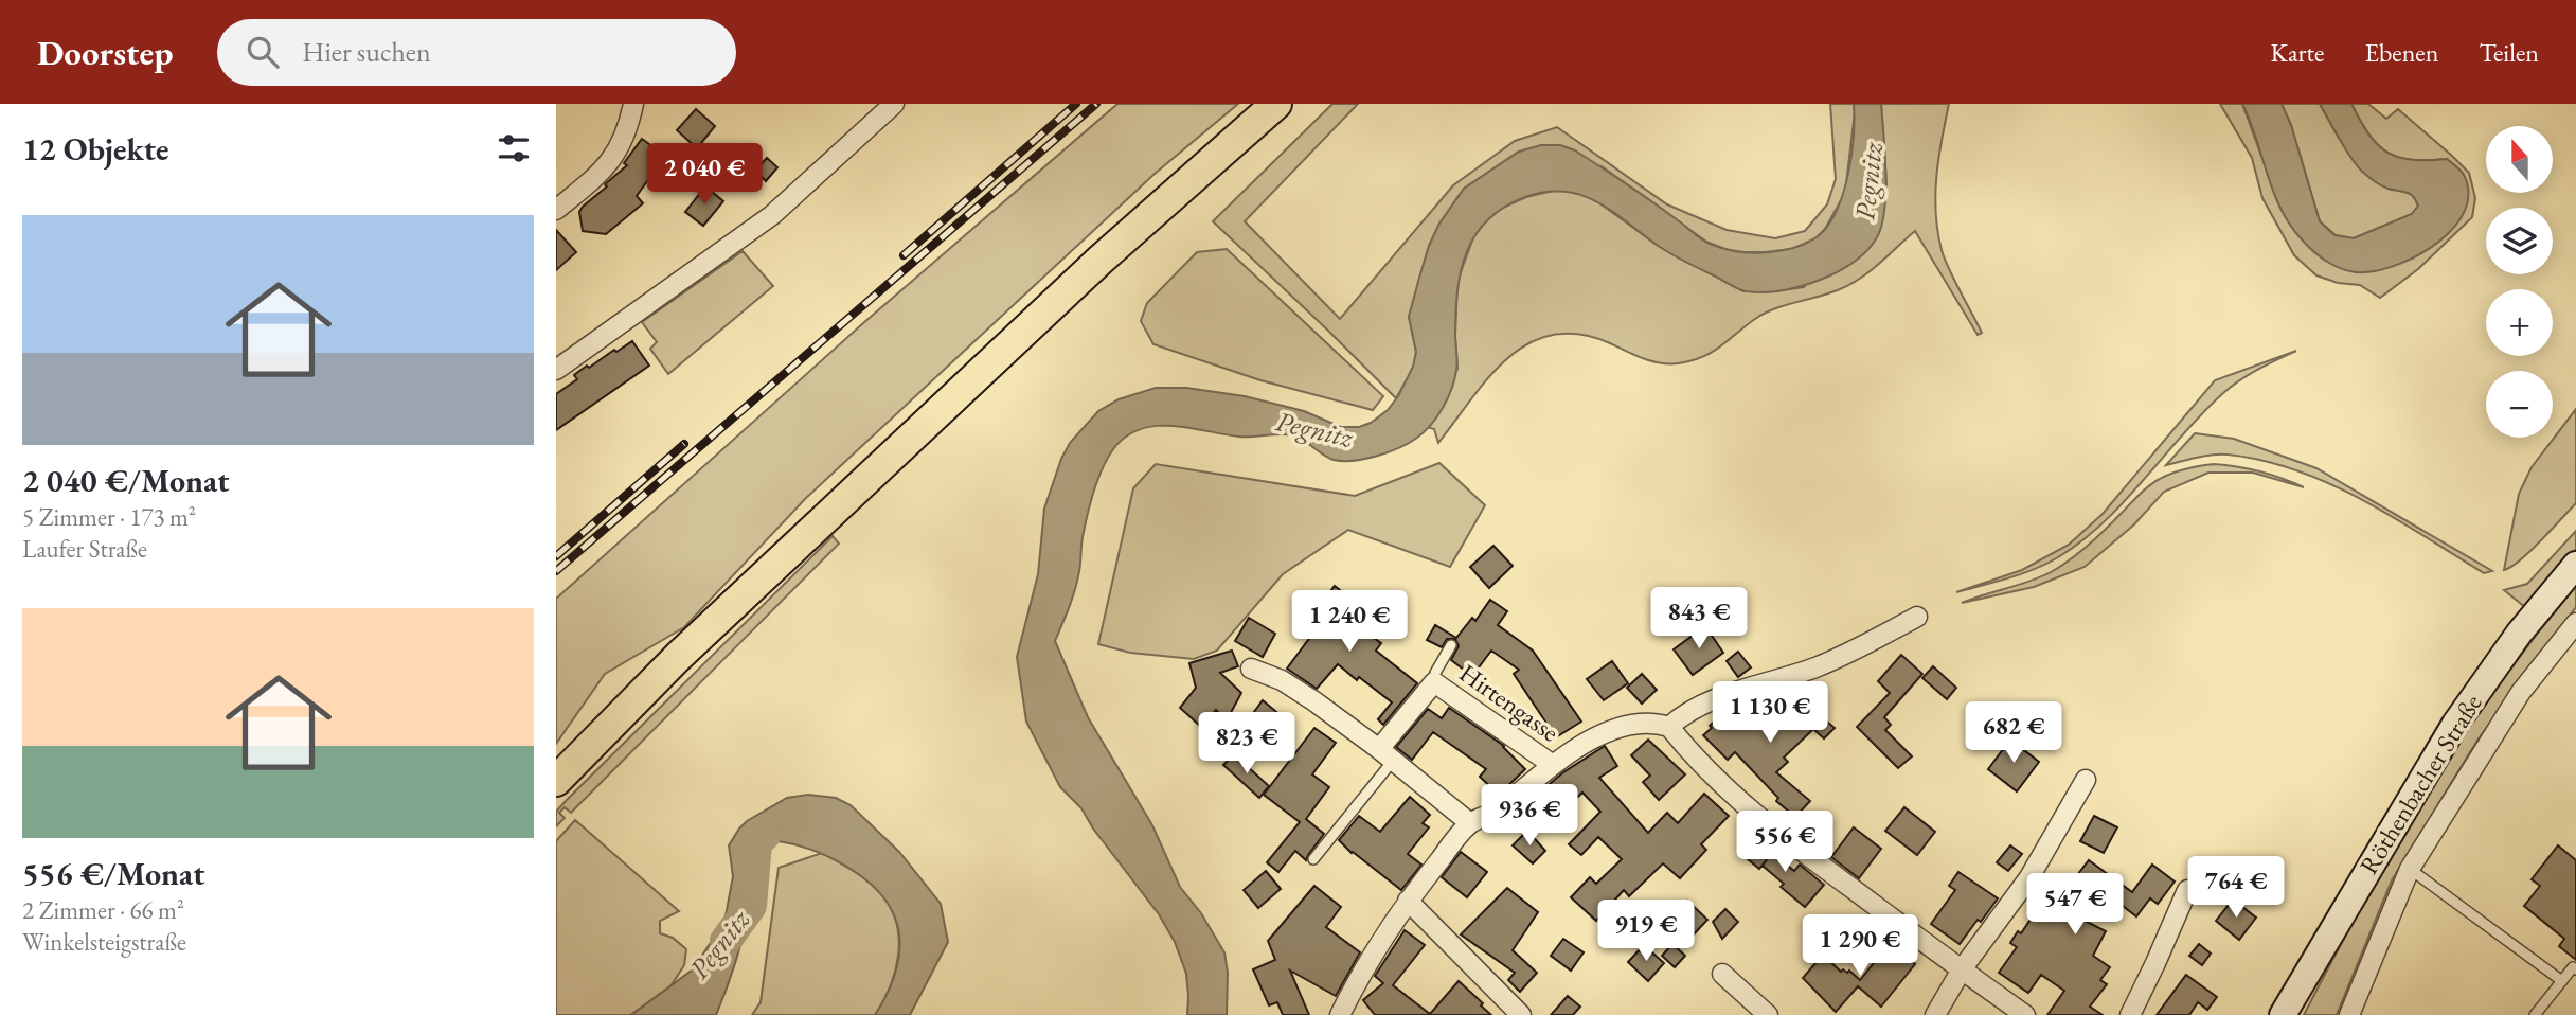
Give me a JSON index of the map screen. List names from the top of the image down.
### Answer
{
  "streets": {
    "main road": ["Röthenbacher Straße"],
    "street": ["Hirtengasse"]
  },
  "water": ["Pegnitz"],
  "north": "top",
  "page": {
    "header": "Doorstep",
    "search": "Hier suchen",
    "nav": ["Karte", "Ebenen", "Teilen"],
    "heading": "12 Objekte",
    "map_buttons": ["+", "−"],
    "price": [
      "2 040 €",
      "843 €",
      "1 240 €",
      "1 130 €",
      "682 €",
      "823 €",
      "936 €",
      "556 €",
      "764 €",
      "547 €",
      "919 €",
      "1 290 €"
    ],
    "list": [
      {
        "name": "2 040 €/Monat",
        "note": "5 Zimmer · 173 m² · Laufer Straße"
      },
      {
        "name": "556 €/Monat",
        "note": "2 Zimmer · 66 m² · Winkelsteigstraße"
      }
    ]
  }
}
